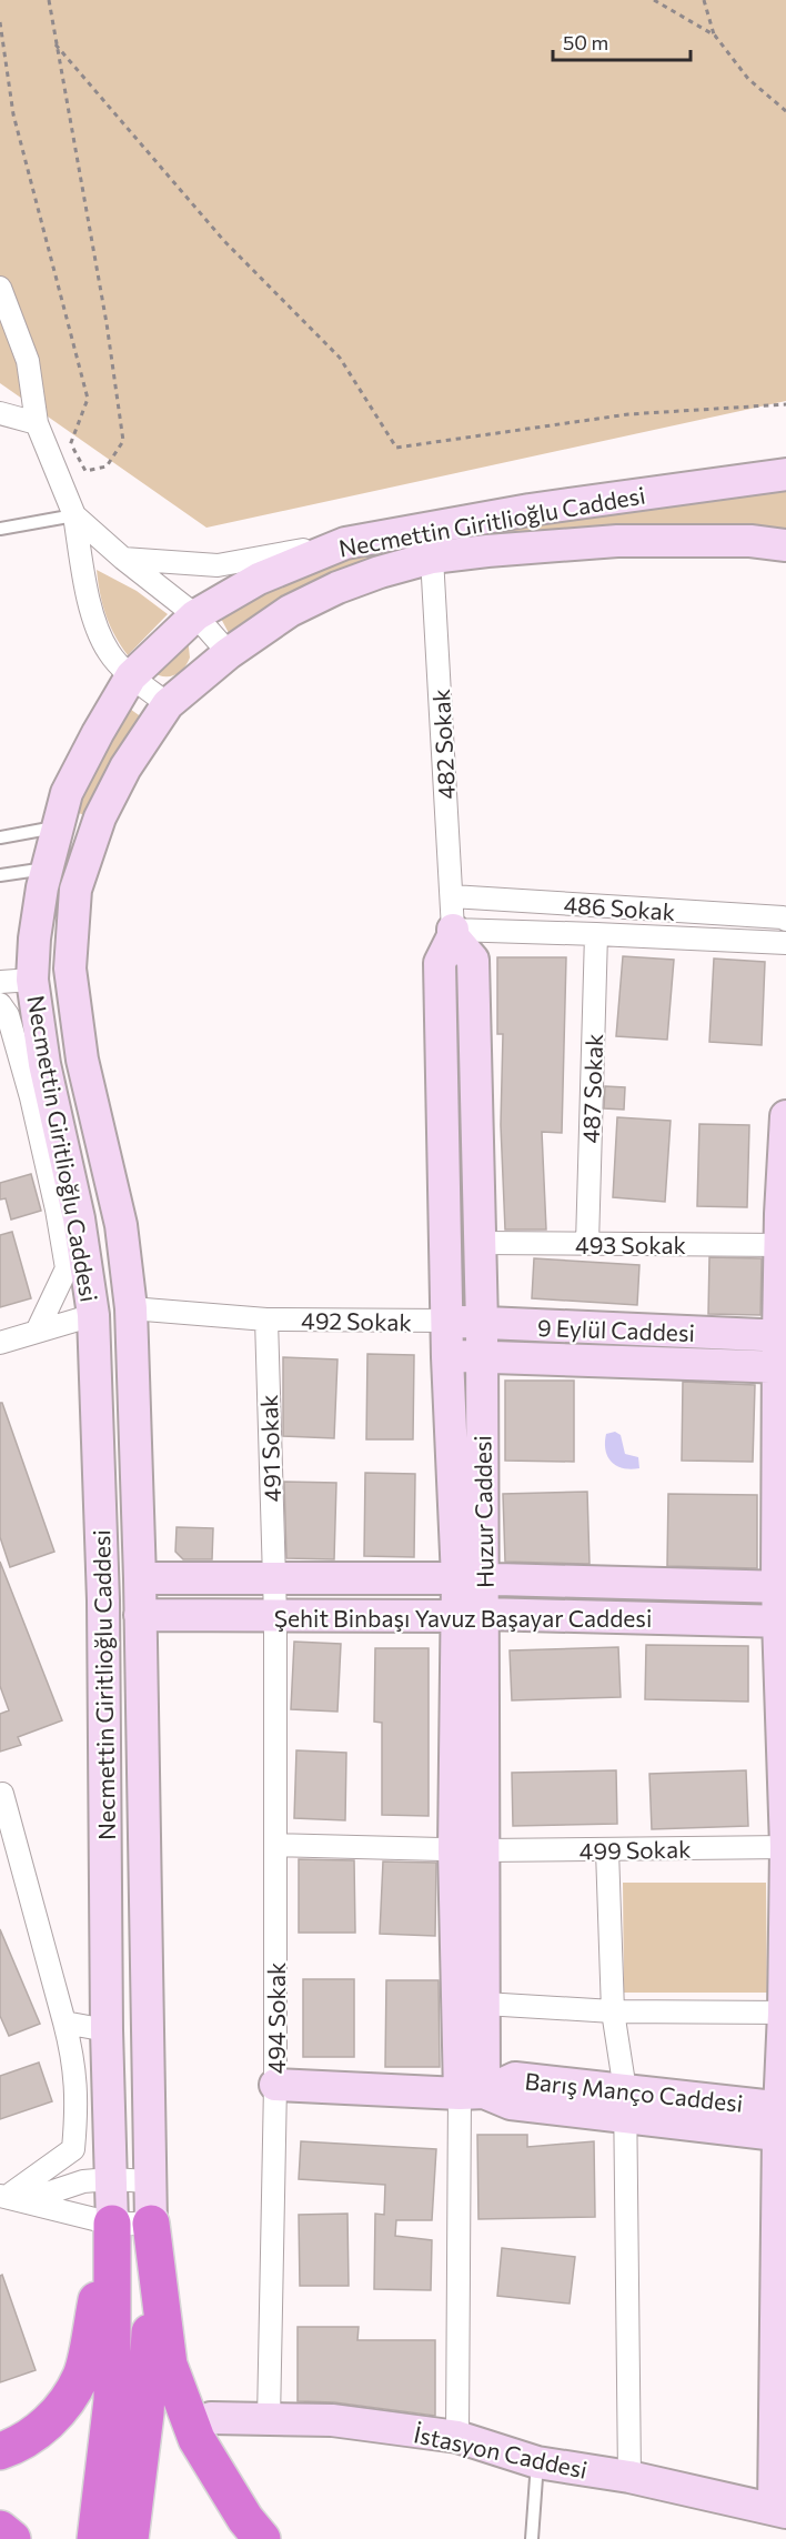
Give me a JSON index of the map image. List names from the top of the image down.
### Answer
{
  "streets": {
    "street": [
      "Necmettin Giritlioğlu Caddesi",
      "482 Sokak",
      "486 Sokak",
      "487 Sokak",
      "493 Sokak",
      "492 Sokak",
      "9 Eylül Caddesi",
      "491 Sokak",
      "Huzur Caddesi",
      "Şehit Binbaşı Yavuz Başayar Caddesi",
      "499 Sokak",
      "494 Sokak",
      "Barış Manço Caddesi",
      "İstasyon Caddesi"
    ]
  },
  "crossings": [
    ["Necmettin Giritlioğlu Caddesi", "482 Sokak"],
    ["Necmettin Giritlioğlu Caddesi", "492 Sokak"],
    ["Necmettin Giritlioğlu Caddesi", "Şehit Binbaşı Yavuz Başayar Caddesi"],
    ["482 Sokak", "486 Sokak"],
    ["482 Sokak", "Huzur Caddesi"],
    ["486 Sokak", "487 Sokak"],
    ["486 Sokak", "Huzur Caddesi"],
    ["487 Sokak", "493 Sokak"],
    ["493 Sokak", "Huzur Caddesi"],
    ["492 Sokak", "9 Eylül Caddesi"],
    ["492 Sokak", "491 Sokak"],
    ["492 Sokak", "Huzur Caddesi"],
    ["9 Eylül Caddesi", "Huzur Caddesi"],
    ["491 Sokak", "Şehit Binbaşı Yavuz Başayar Caddesi"],
    ["491 Sokak", "494 Sokak"],
    ["Huzur Caddesi", "Şehit Binbaşı Yavuz Başayar Caddesi"],
    ["Huzur Caddesi", "499 Sokak"],
    ["Huzur Caddesi", "Barış Manço Caddesi"],
    ["Şehit Binbaşı Yavuz Başayar Caddesi", "494 Sokak"],
    ["499 Sokak", "494 Sokak"],
    ["494 Sokak", "Barış Manço Caddesi"],
    ["494 Sokak", "İstasyon Caddesi"]
  ],
  "scale_bar": "50 m"
}
